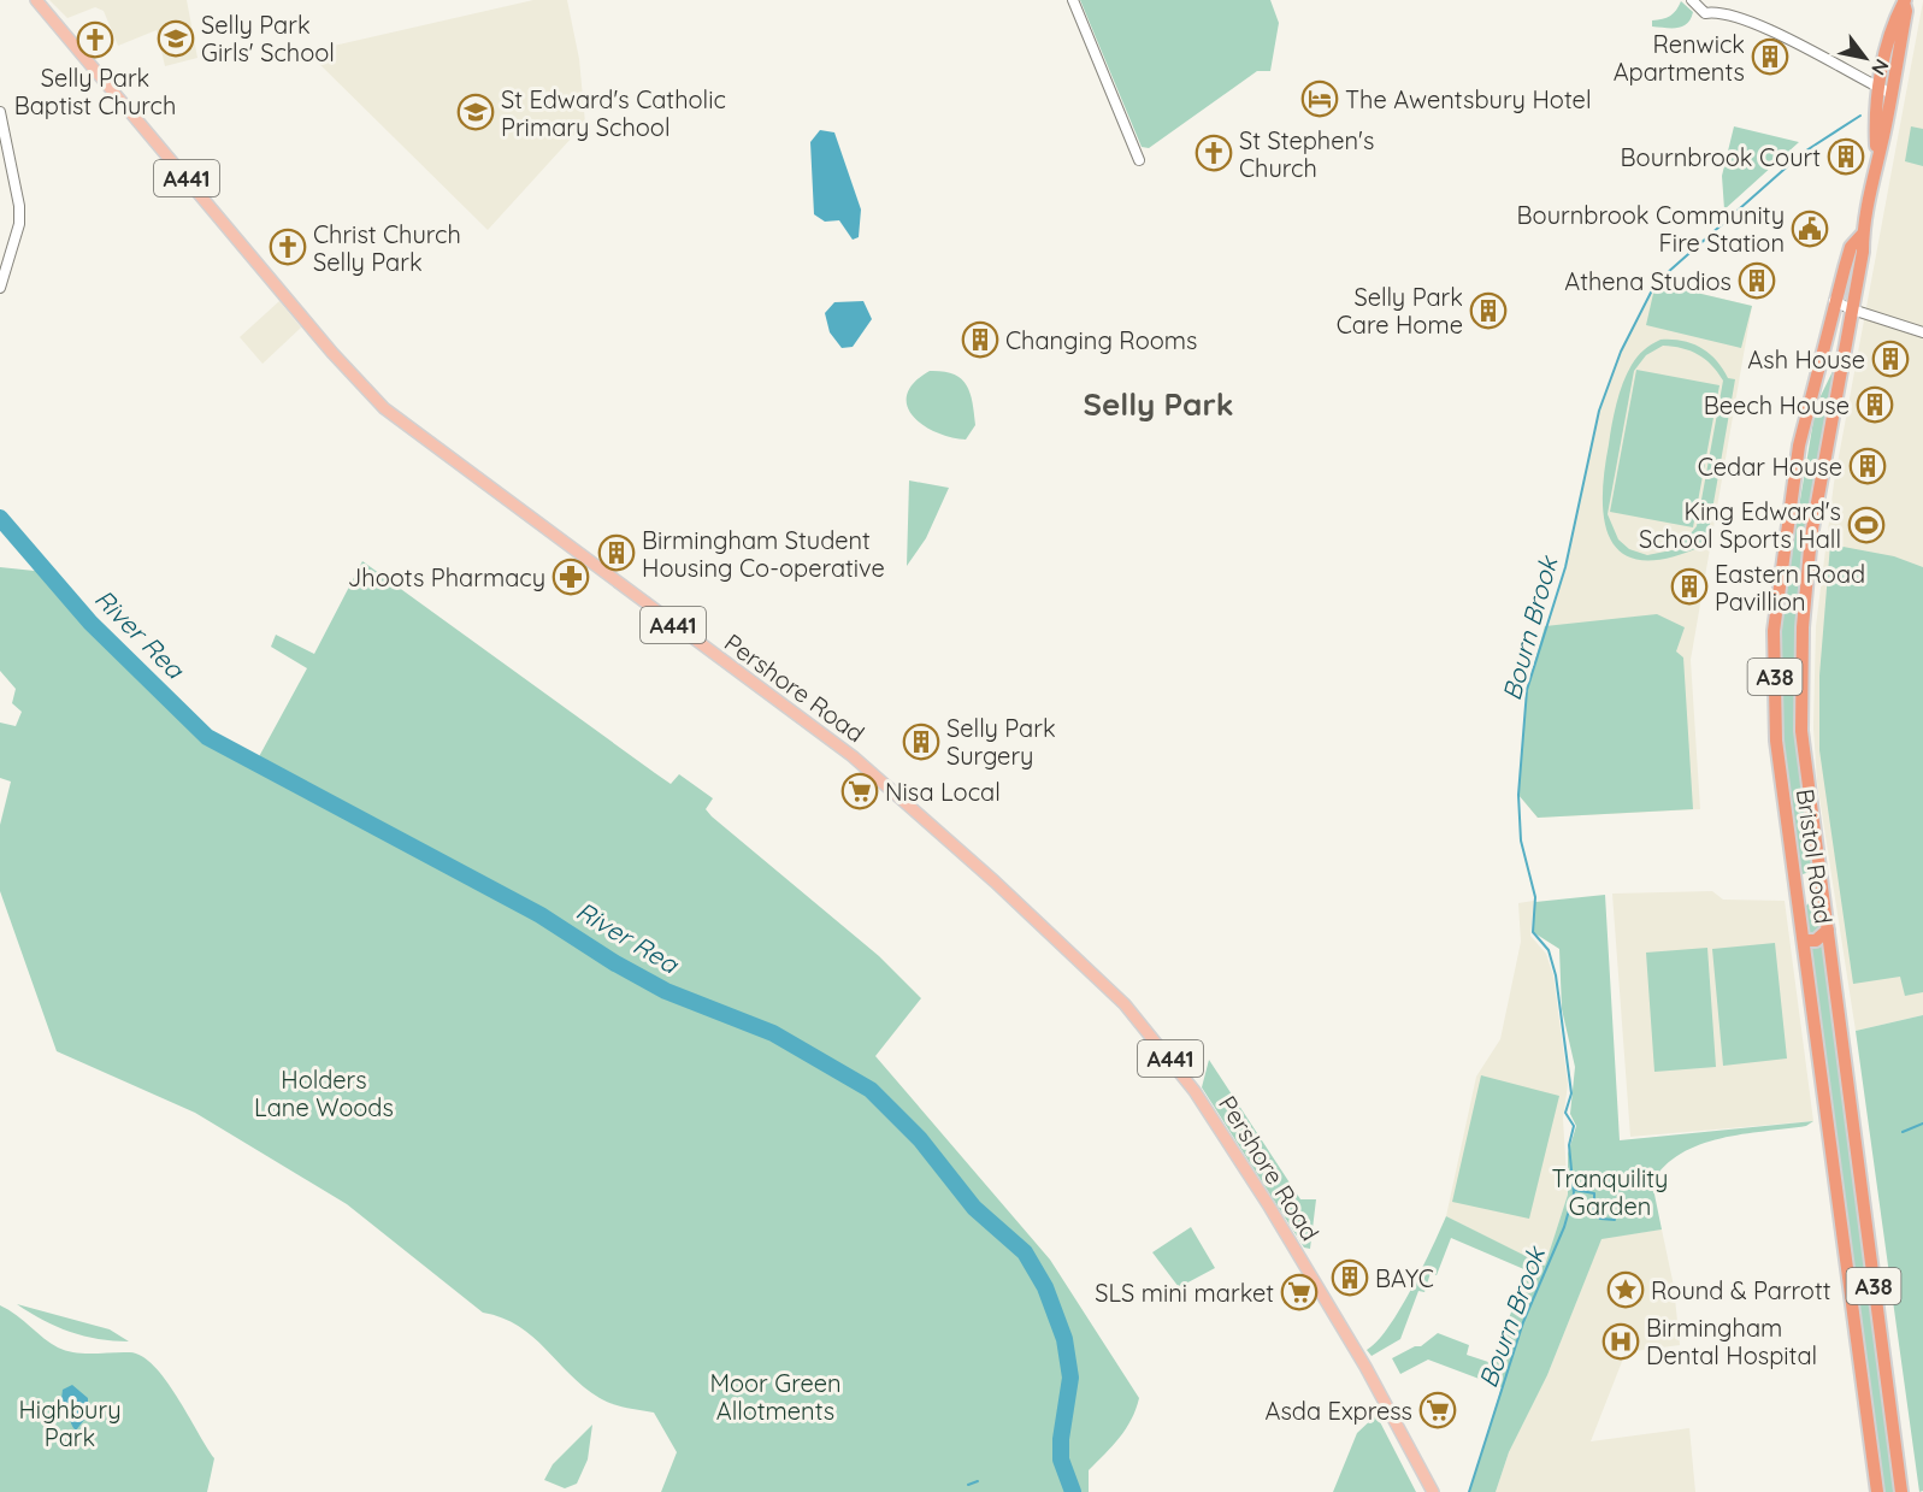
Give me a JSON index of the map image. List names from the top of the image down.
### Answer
{
  "streets": {
    "highway": ["A38", "Bristol Road"],
    "main road": ["A441", "Pershore Road"]
  },
  "districts": ["Selly Park"],
  "water": ["Bourn Brook", "River Rea"],
  "parks": [
    "Holders Lane Woods",
    "Tranquility Garden",
    "Moor Green Allotments",
    "Highbury Park"
  ],
  "places": {
    "school or university": ["Selly Park Girls' School", "St Edward's Catholic Primary School"],
    "church": ["Selly Park Baptist Church", "St Stephen's Church", "Christ Church Selly Park"],
    "building": [
      "Renwick Apartments",
      "Bournbrook Court",
      "Athena Studios",
      "Selly Park Care Home",
      "Changing Rooms",
      "Ash House",
      "Beech House",
      "Cedar House",
      "Birmingham Student Housing Co-operative",
      "Eastern Road Pavillion",
      "Selly Park Surgery",
      "BAYC"
    ],
    "hotel": ["The Awentsbury Hotel"],
    "public building": ["Bournbrook Community Fire Station"],
    "sports": ["King Edward's School Sports Hall"],
    "pharmacy": ["Jhoots Pharmacy"],
    "supermarket": ["Nisa Local", "SLS mini market", "Asda Express"],
    "place": ["Round & Parrott"],
    "hospital": ["Birmingham Dental Hospital"]
  },
  "north": "bottom right"
}
